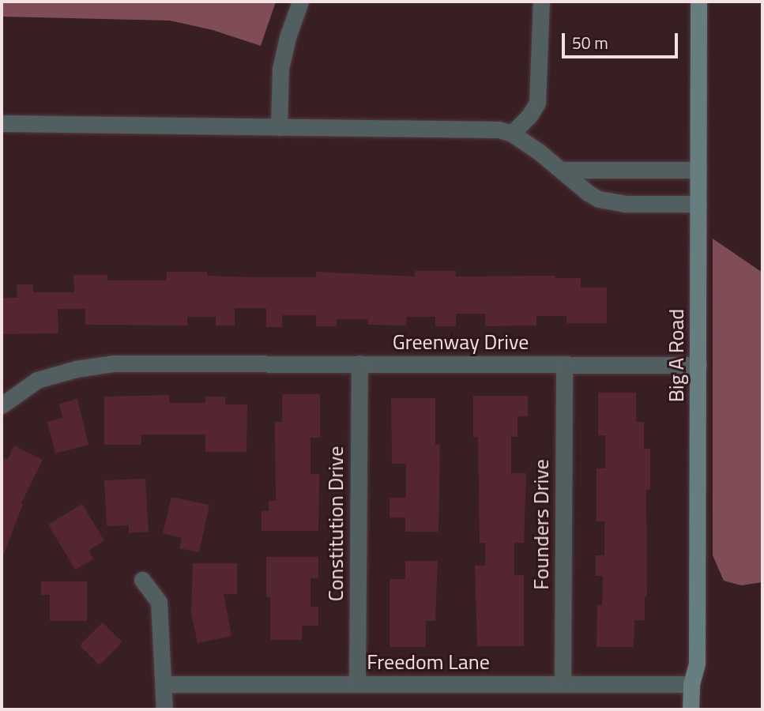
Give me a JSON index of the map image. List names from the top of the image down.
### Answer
{
  "streets": {
    "street": [
      "Greenway Drive",
      "Big A Road",
      "Constitution Drive",
      "Founders Drive",
      "Freedom Lane"
    ]
  },
  "crossings": [
    ["Greenway Drive", "Big A Road"],
    ["Greenway Drive", "Constitution Drive"],
    ["Greenway Drive", "Founders Drive"],
    ["Big A Road", "Freedom Lane"],
    ["Constitution Drive", "Freedom Lane"],
    ["Founders Drive", "Freedom Lane"]
  ],
  "scale_bar": "50 m"
}
